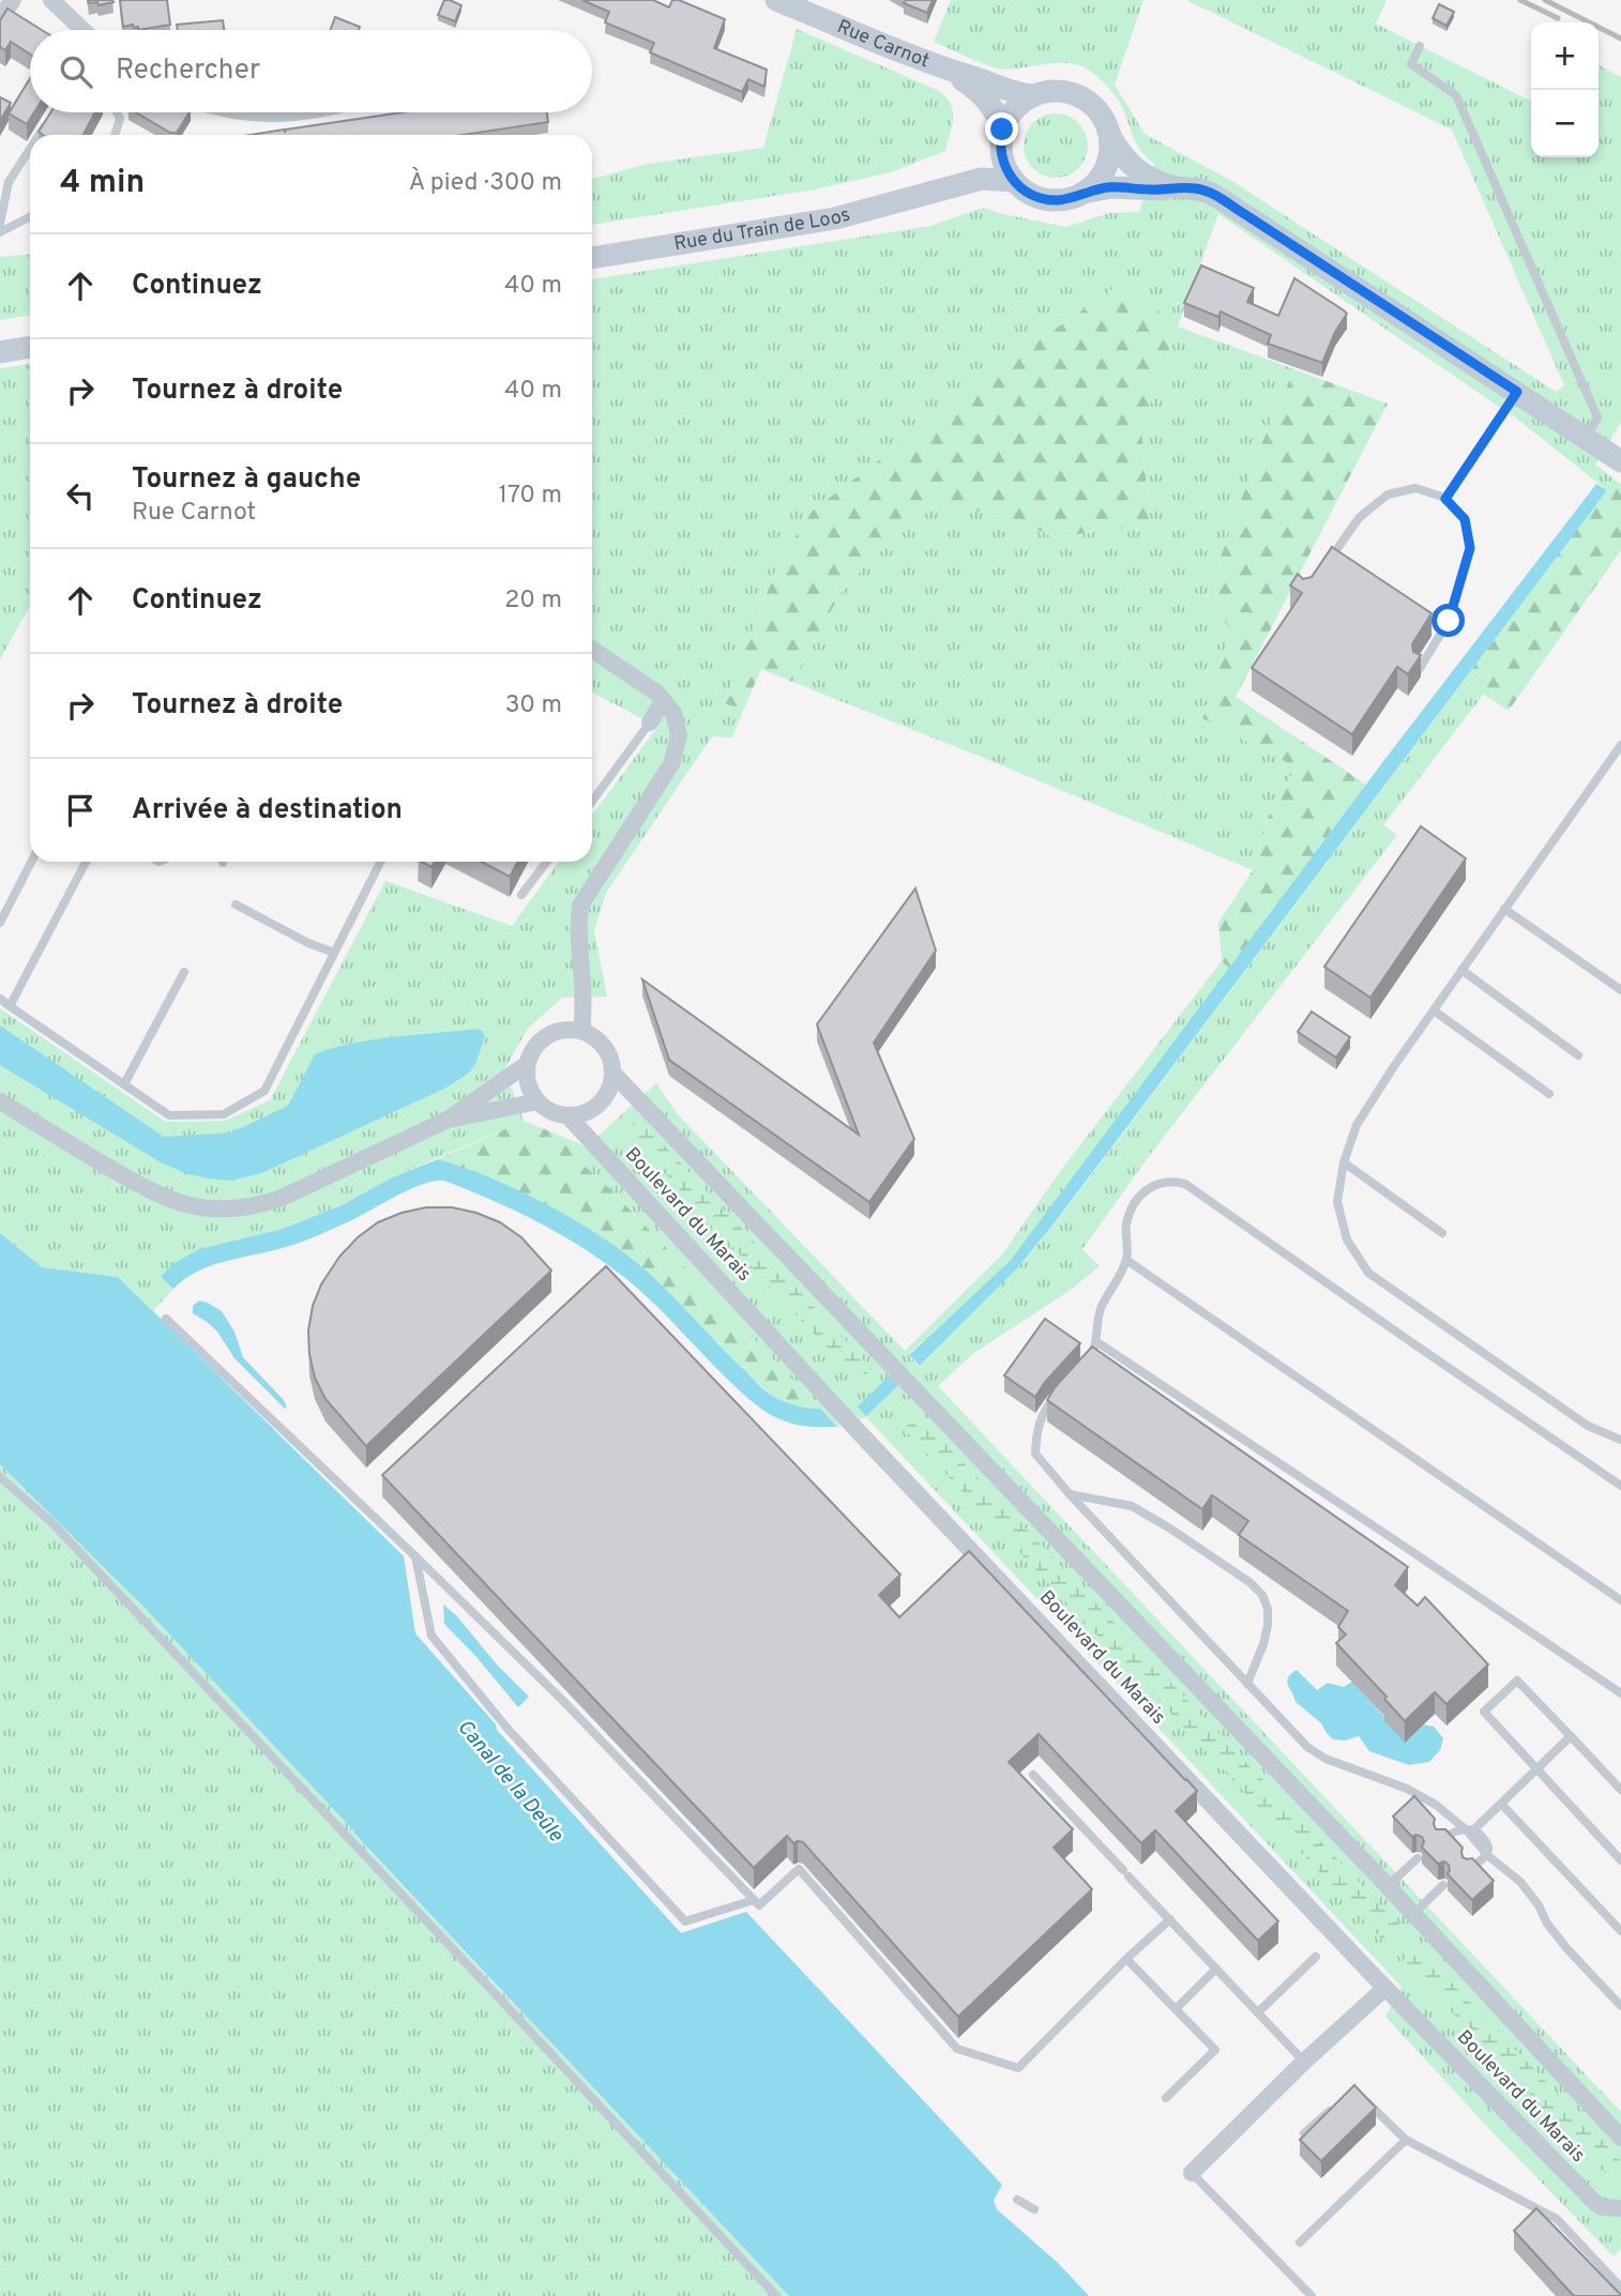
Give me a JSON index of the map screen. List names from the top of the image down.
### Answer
{
  "streets": {
    "street": ["Rue Carnot", "Rue du Train de Loos", "Boulevard du Marais"]
  },
  "crossings": [
    ["Rue Carnot", "Rue du Train de Loos"]
  ],
  "water": ["Canal de la Deûle"],
  "page": {
    "map_buttons": ["+", "−"],
    "search": "Rechercher",
    "heading": ["4 min", "À pied · 300 m"],
    "list": [
      ["Continuez", "40 m"],
      ["Tournez à droite", "40 m"],
      ["Tournez à gauche", "Rue Carnot", "170 m"],
      ["Continuez", "20 m"],
      ["Tournez à droite", "30 m"],
      "Arrivée à destination"
    ]
  }
}
